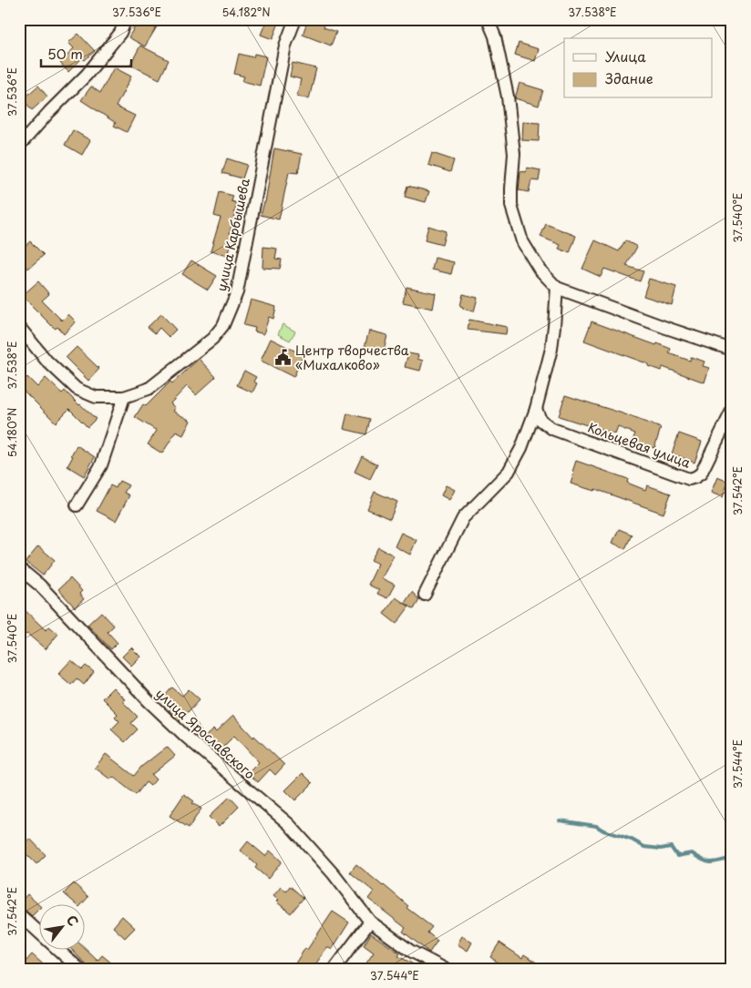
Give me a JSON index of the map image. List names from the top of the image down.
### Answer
{
  "streets": {
    "street": ["улица Карбышева", "Кольцевая улица", "улица Ярославского"]
  },
  "places": {
    "public building": ["Центр творчества «Михалково»"]
  },
  "legend": ["Улица", "Здание"],
  "scale_bar": "50 m",
  "north": "top right",
  "coordinates": [
    "37.536°E",
    "54.182°N",
    "37.538°E",
    "37.540°E",
    "54.180°N",
    "37.542°E",
    "37.544°E"
  ]
}
